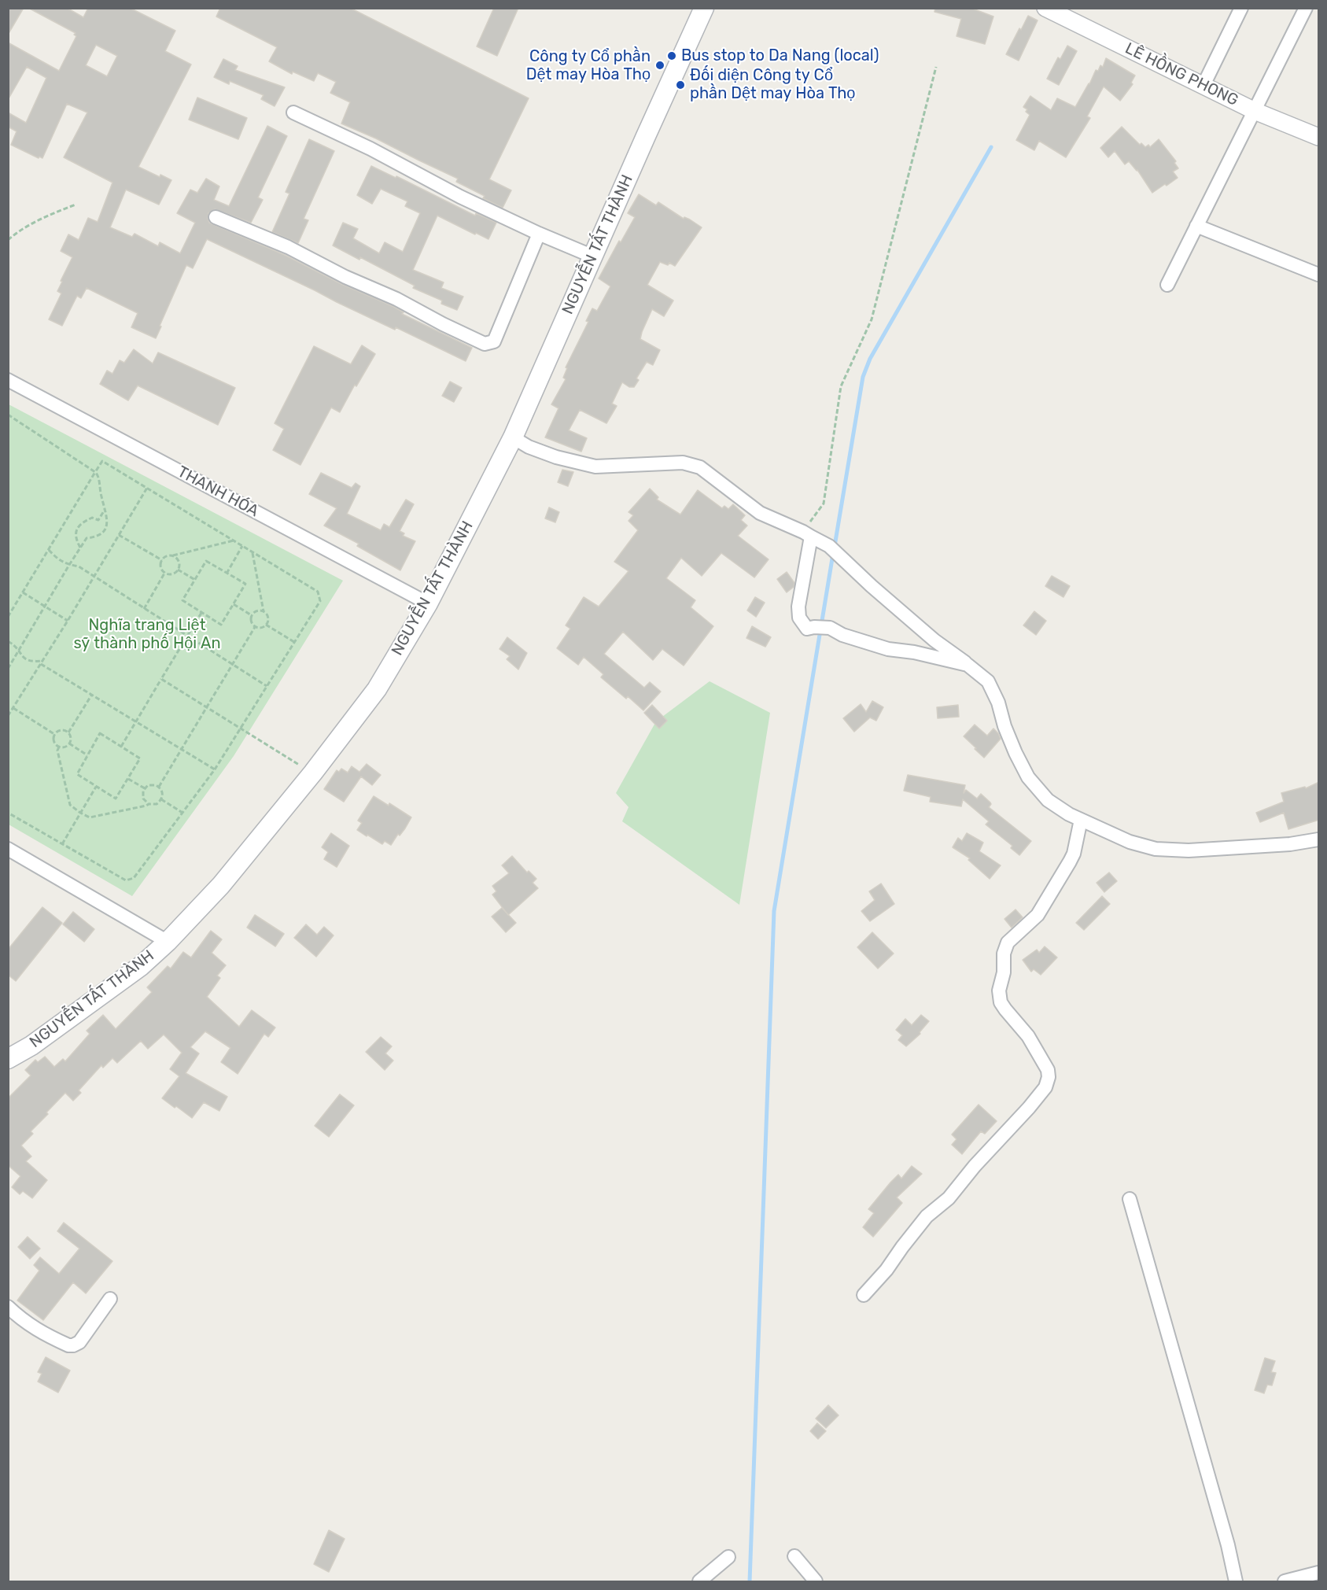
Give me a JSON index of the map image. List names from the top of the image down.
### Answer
{
  "streets": {
    "main road": ["NGUYỄN TẤT THÀNH"],
    "street": ["LÊ HỒNG PHONG", "THANH HÓA"]
  },
  "crossings": [
    ["NGUYỄN TẤT THÀNH", "THANH HÓA"]
  ],
  "parks": ["Nghĩa trang Liệt sỹ thành phố Hội An"],
  "places": ["Bus stop to Da Nang (local)", "Công ty Cổ phần Dệt may Hòa Thọ", "Đối diện Công ty Cổ phần Dệt may Hòa Thọ"]
}
